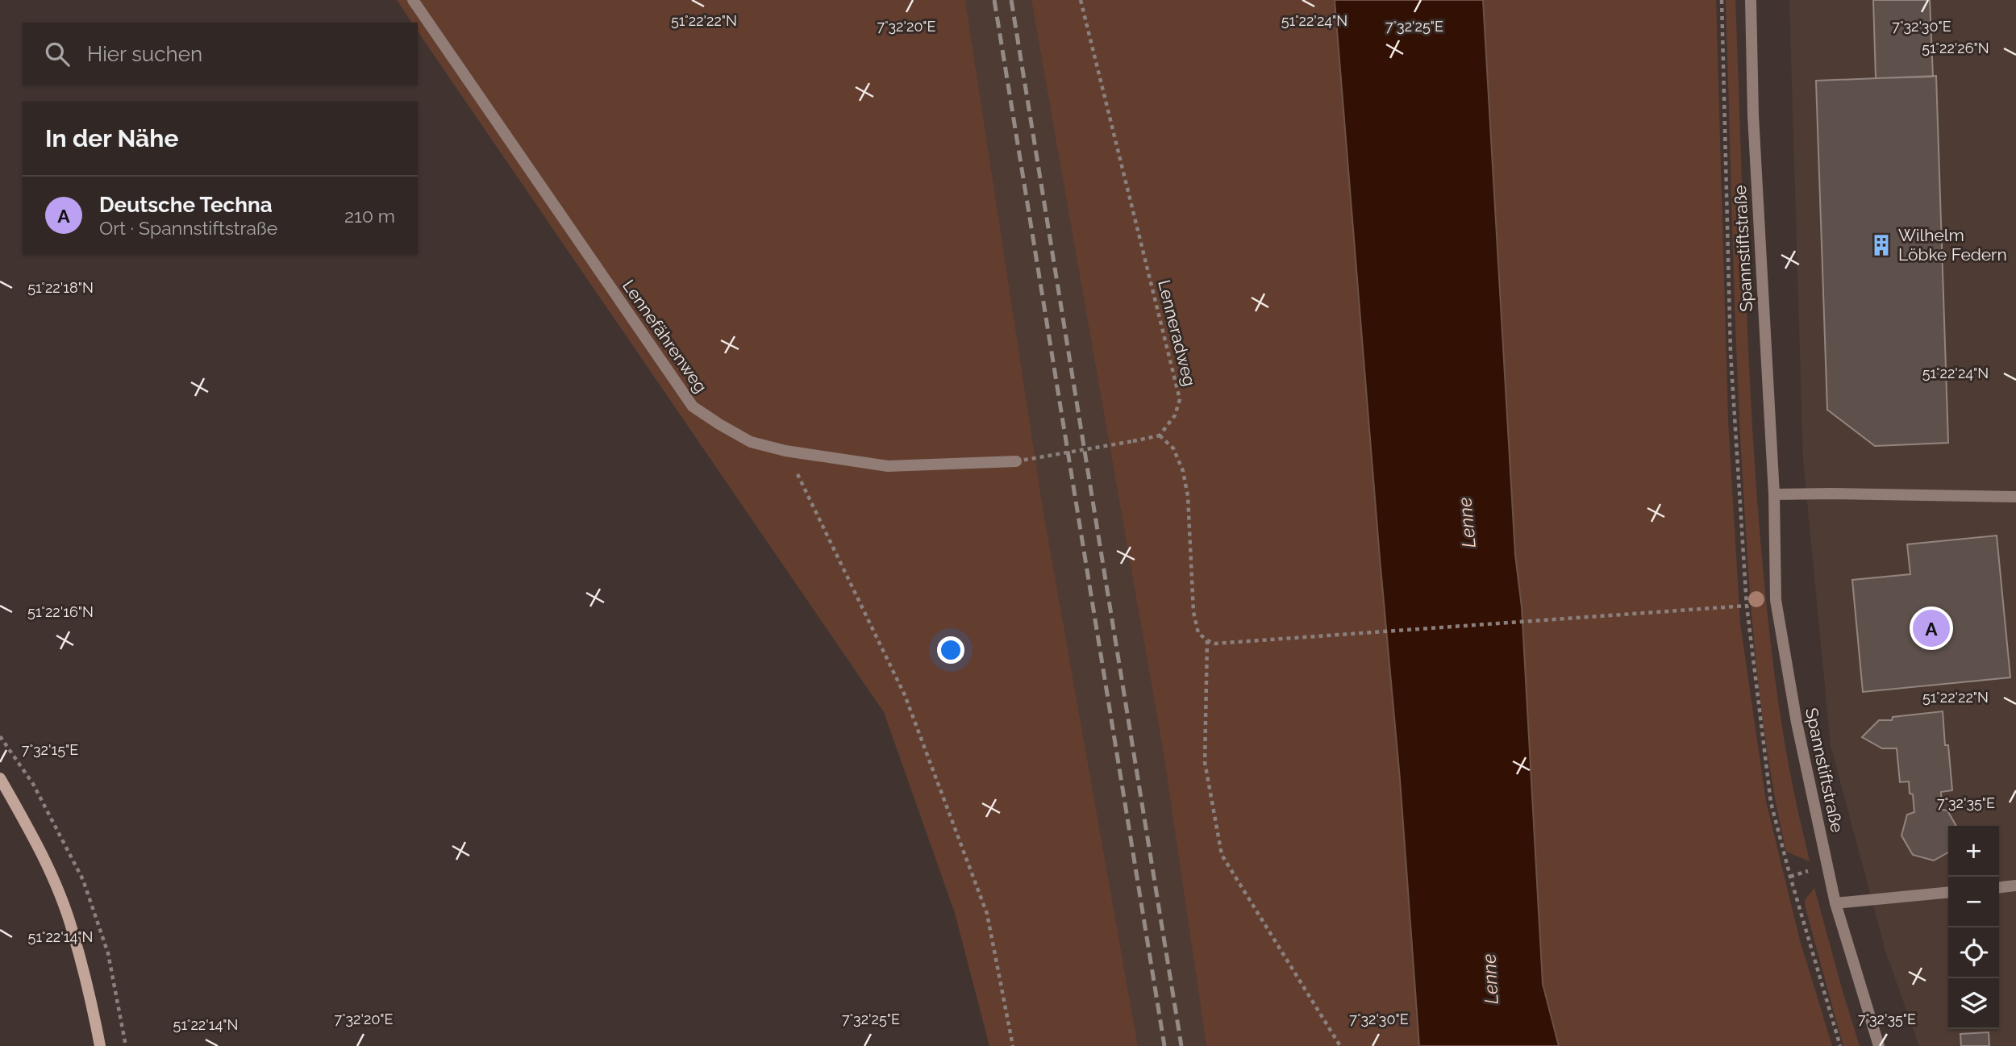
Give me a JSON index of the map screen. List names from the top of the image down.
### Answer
{
  "streets": {
    "street": ["Spannstiftstraße", "Lennefährenweg"],
    "path": ["Lenneradweg"]
  },
  "water": ["Lenne"],
  "places": {
    "building": ["Wilhelm Löbke Federn"]
  },
  "page": {
    "search": "Hier suchen",
    "heading": "In der Nähe",
    "list": [
      {
        "mark": "A",
        "name": "Deutsche Techna",
        "note": "Ort · Spannstiftstraße",
        "value": "210 m"
      }
    ],
    "pins": "A",
    "map_buttons": ["+", "−"]
  },
  "coordinates": [
    "51°22'24\"N",
    "51°22'22\"N",
    "7°32'20\"E",
    "7°32'25\"E",
    "7°32'30\"E",
    "51°22'26\"N",
    "51°22'18\"N",
    "51°22'16\"N",
    "7°32'15\"E",
    "7°32'35\"E",
    "51°22'14\"N"
  ]
}
